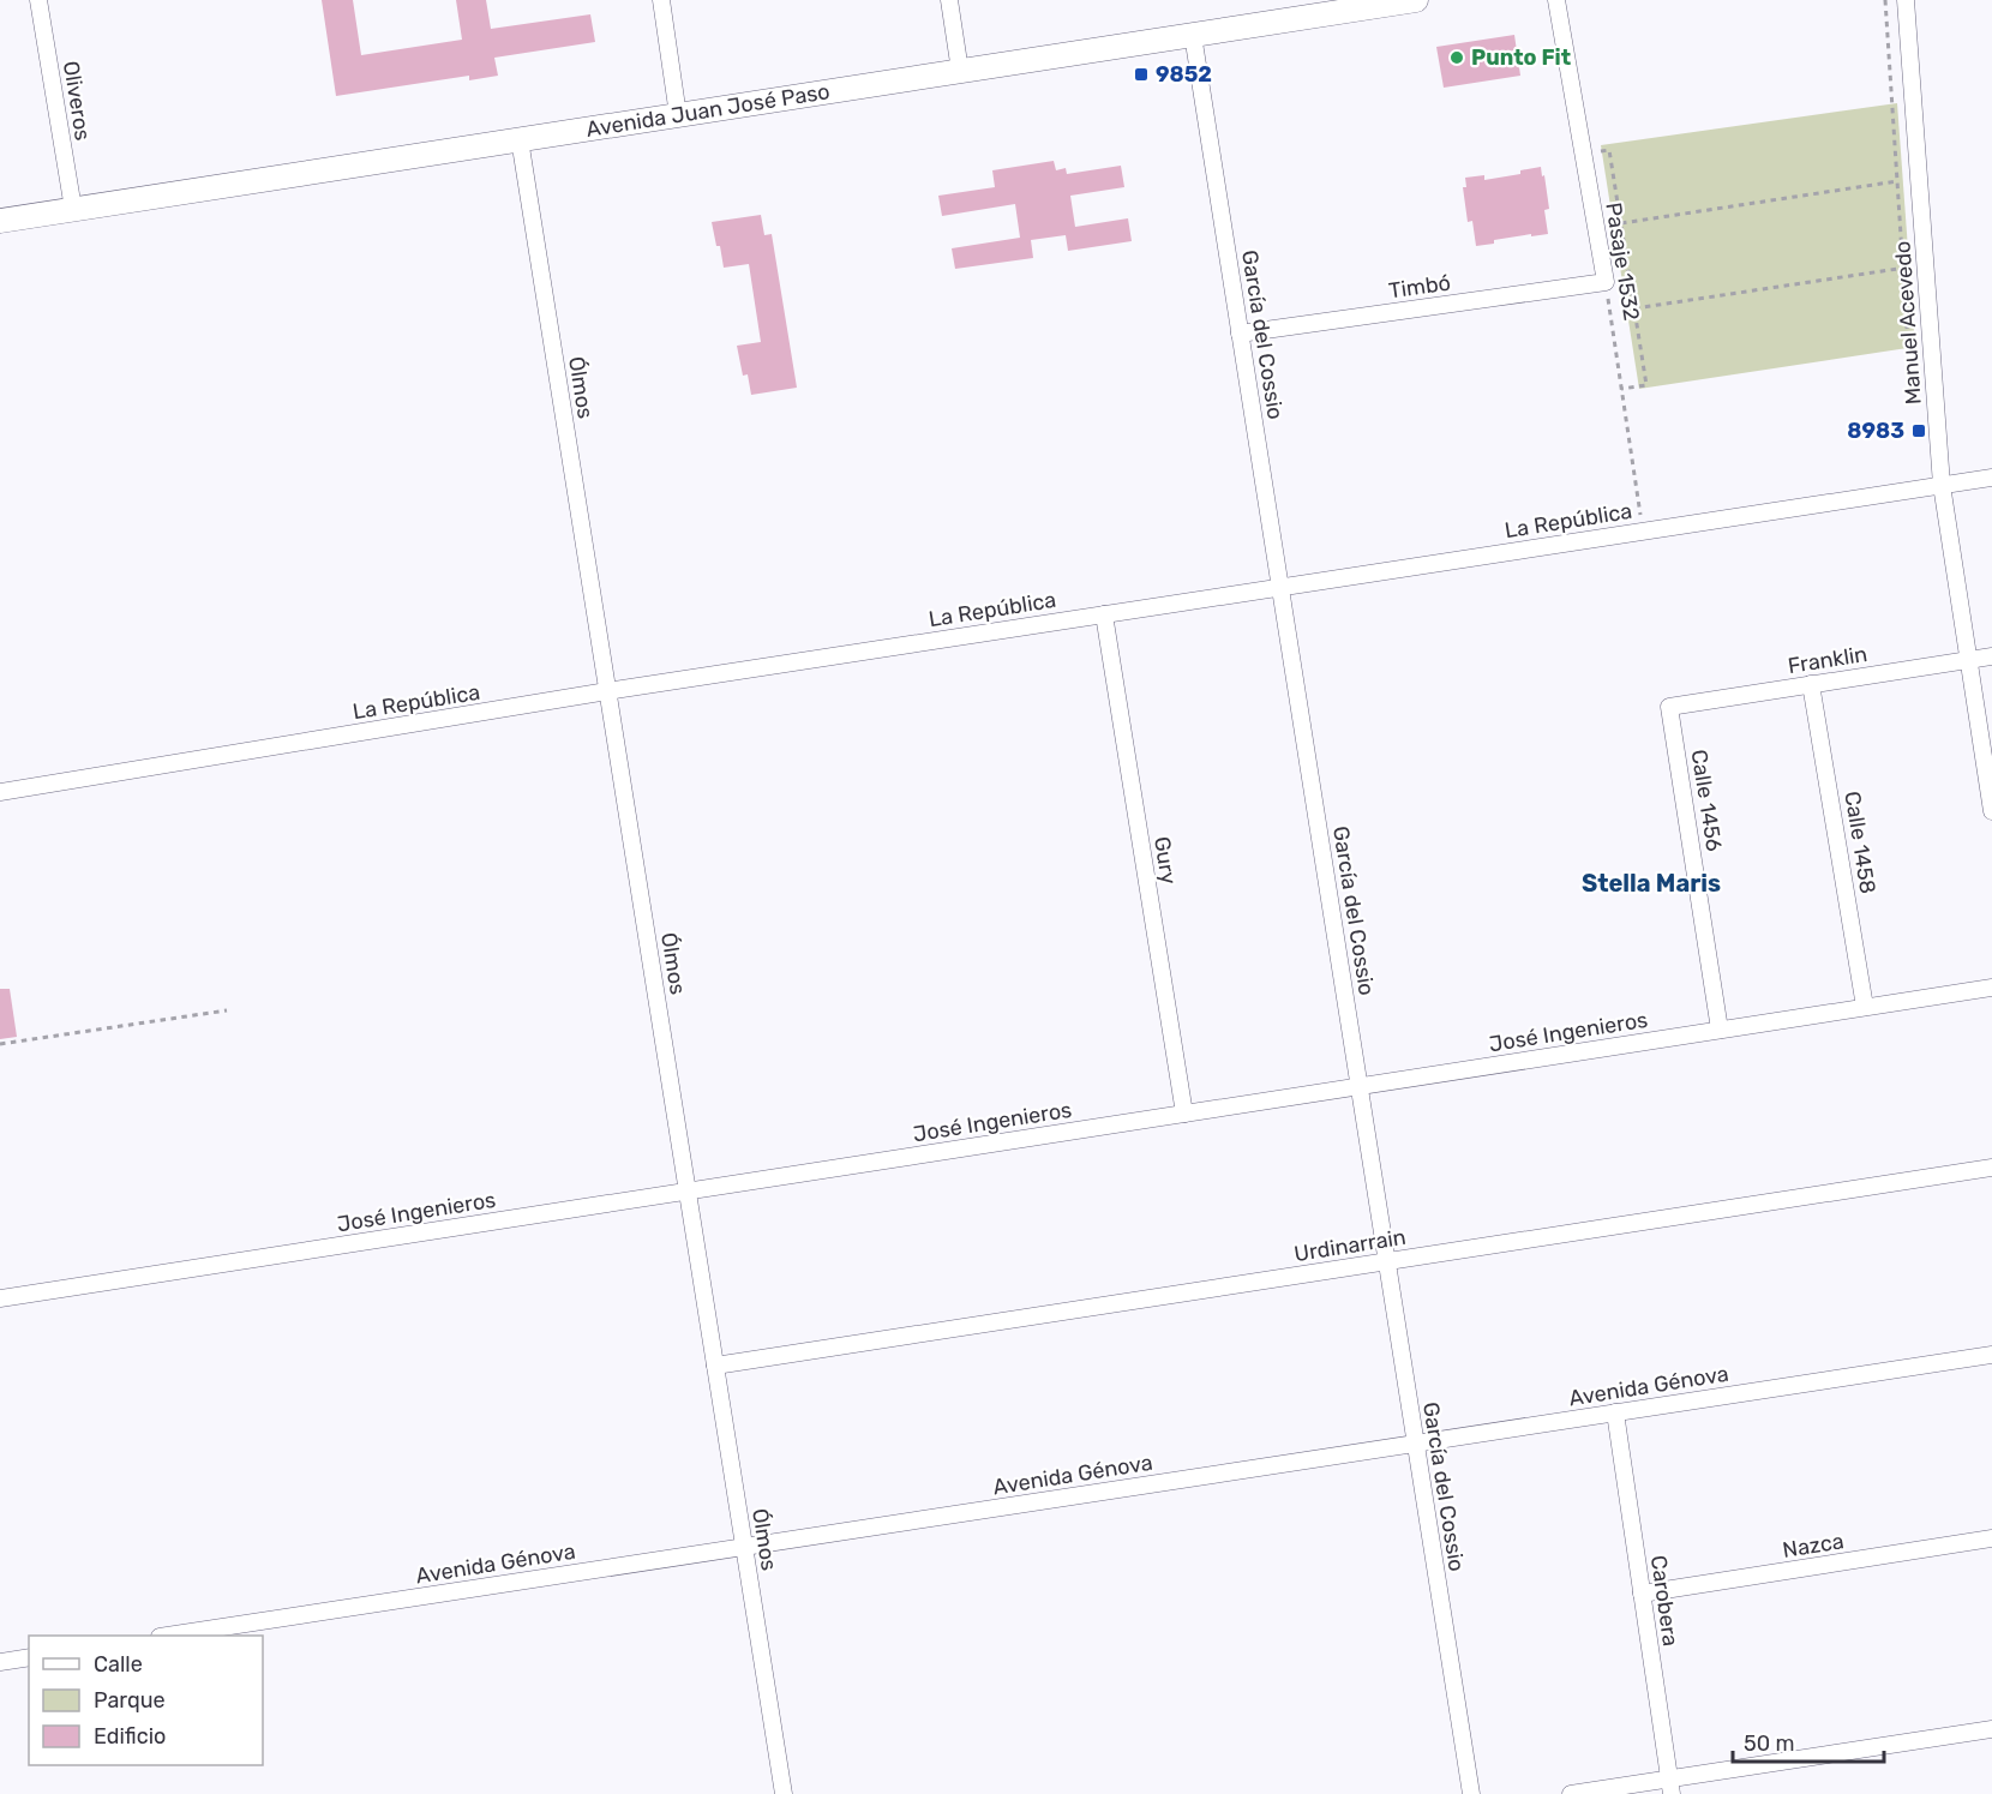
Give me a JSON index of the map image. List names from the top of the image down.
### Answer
{
  "streets": {
    "main road": ["Avenida Juan José Paso"],
    "street": [
      "Oliveros",
      "Pasaje 1532",
      "Timbó",
      "Manuel Acevedo",
      "García del Cossio",
      "Ólmos",
      "La República",
      "Franklin",
      "Calle 1456",
      "Calle 1458",
      "Gury",
      "José Ingenieros",
      "Urdinarrain",
      "Avenida Génova",
      "Nazca",
      "Carobera"
    ]
  },
  "crossings": [
    ["Oliveros", "Avenida Juan José Paso"],
    ["Avenida Juan José Paso", "García del Cossio"],
    ["Avenida Juan José Paso", "Ólmos"],
    ["Pasaje 1532", "Timbó"],
    ["Pasaje 1532", "La República"],
    ["Timbó", "García del Cossio"],
    ["Manuel Acevedo", "La República"],
    ["Manuel Acevedo", "Franklin"],
    ["García del Cossio", "La República"],
    ["García del Cossio", "José Ingenieros"],
    ["García del Cossio", "Urdinarrain"],
    ["García del Cossio", "Avenida Génova"],
    ["Ólmos", "La República"],
    ["Ólmos", "José Ingenieros"],
    ["Ólmos", "Urdinarrain"],
    ["Ólmos", "Avenida Génova"],
    ["La República", "Gury"],
    ["Franklin", "Calle 1456"],
    ["Franklin", "Calle 1458"],
    ["Calle 1456", "José Ingenieros"],
    ["Calle 1458", "José Ingenieros"],
    ["Gury", "José Ingenieros"],
    ["Avenida Génova", "Carobera"],
    ["Nazca", "Carobera"]
  ],
  "districts": ["Stella Maris"],
  "places": {
    "other": ["Punto Fit"],
    "transit": ["9852", "8983"]
  },
  "legend": ["Calle", "Parque", "Edificio"],
  "scale_bar": "50 m"
}
